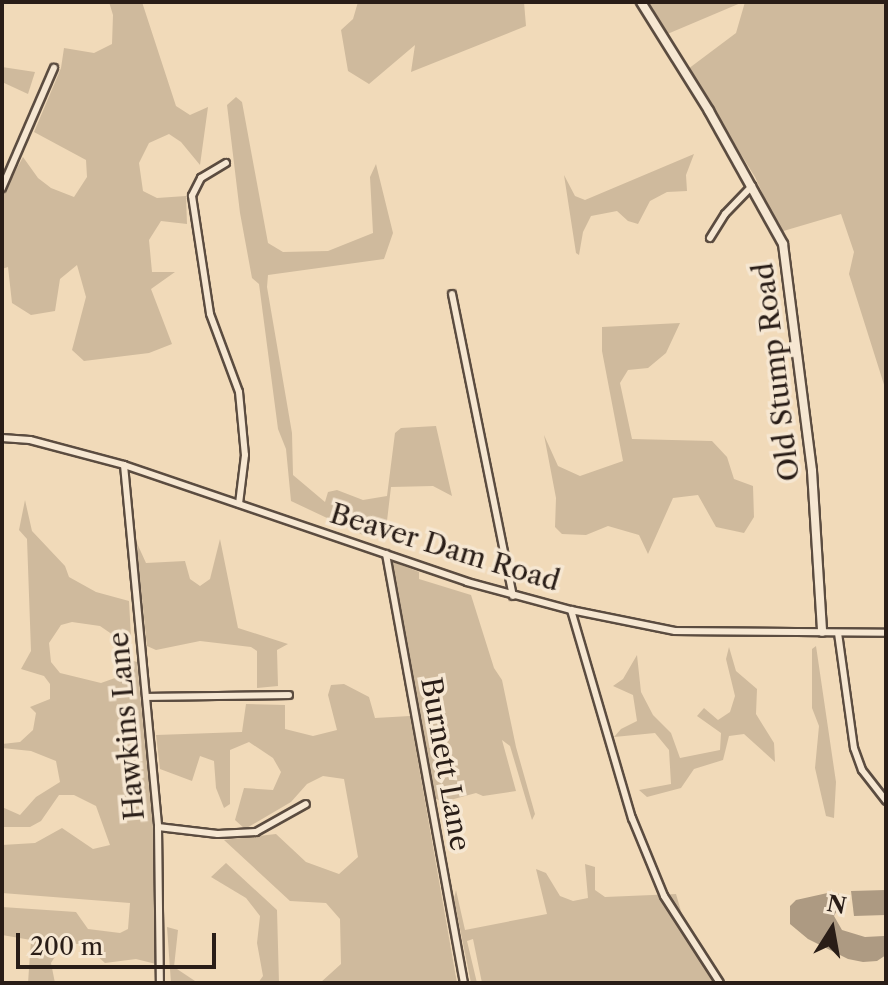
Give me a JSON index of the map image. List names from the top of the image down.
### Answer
{
  "streets": {
    "street": [
      "Old Stump Road",
      "Beaver Dam Road",
      "Hawkins Lane",
      "Burnett Lane"
    ]
  },
  "crossings": [
    ["Old Stump Road", "Beaver Dam Road"],
    ["Beaver Dam Road", "Hawkins Lane"],
    ["Beaver Dam Road", "Burnett Lane"]
  ],
  "scale_bar": "200 m",
  "north": "top"
}
